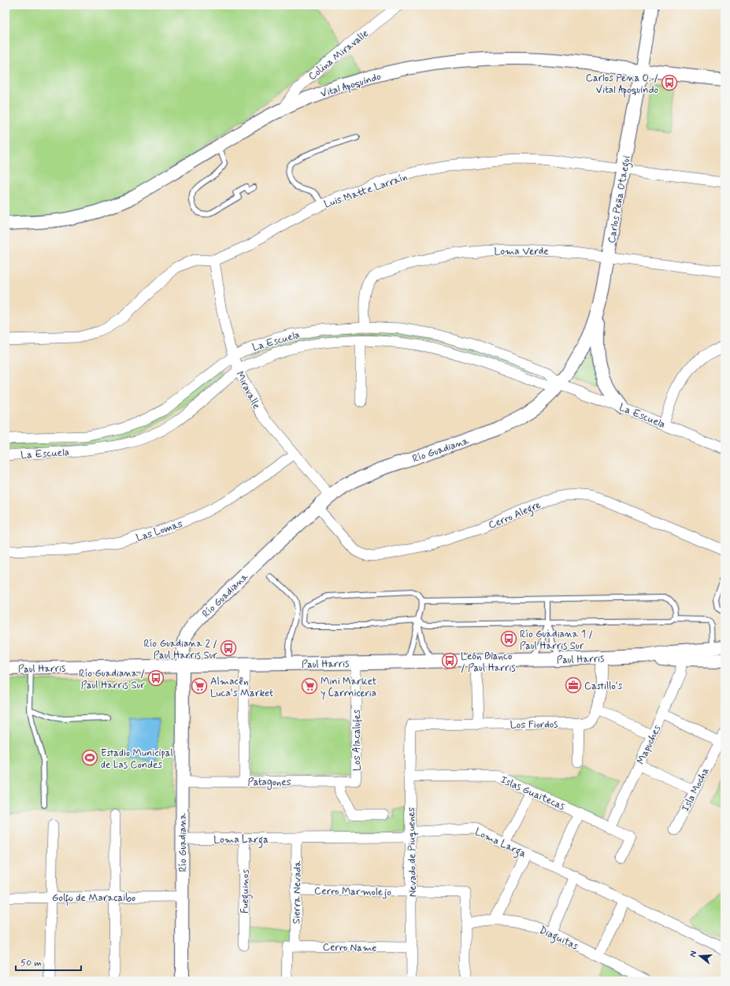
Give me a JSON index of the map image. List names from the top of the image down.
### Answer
{
  "streets": {
    "street": [
      "Colina Miravalle",
      "Vital Apoquindo",
      "Luis Matte Larraín",
      "Carlos Peña Otaegui",
      "Loma Verde",
      "La Escuela",
      "Miravalle",
      "Río Guadiana",
      "Cerro Alegre",
      "Las Lomas",
      "Paul Harris",
      "Los Fiordos",
      "Los Alacalufes",
      "Mapuches",
      "Patagones",
      "Isla Mocha",
      "Islas Guaitecas",
      "Loma Larga",
      "Nevado de Piuquenes",
      "Cerro Marmolejo",
      "Fueguinos",
      "Sierra Nevada",
      "Golfo de Maracaibo",
      "Diaguitas",
      "Cerro Name"
    ]
  },
  "crossings": [
    ["Colina Miravalle", "Vital Apoquindo"],
    ["Vital Apoquindo", "Carlos Peña Otaegui"],
    ["Luis Matte Larraín", "Carlos Peña Otaegui"],
    ["Luis Matte Larraín", "Miravalle"],
    ["Carlos Peña Otaegui", "Loma Verde"],
    ["Carlos Peña Otaegui", "La Escuela"],
    ["Carlos Peña Otaegui", "Río Guadiana"],
    ["Loma Verde", "La Escuela"],
    ["La Escuela", "Miravalle"],
    ["La Escuela", "Río Guadiana"],
    ["Miravalle", "Río Guadiana"],
    ["Miravalle", "Las Lomas"],
    ["Río Guadiana", "Cerro Alegre"],
    ["Río Guadiana", "Paul Harris"],
    ["Río Guadiana", "Patagones"],
    ["Río Guadiana", "Loma Larga"],
    ["Río Guadiana", "Golfo de Maracaibo"],
    ["Paul Harris", "Los Fiordos"],
    ["Paul Harris", "Los Alacalufes"],
    ["Paul Harris", "Mapuches"],
    ["Los Fiordos", "Nevado de Piuquenes"],
    ["Los Alacalufes", "Patagones"],
    ["Mapuches", "Islas Guaitecas"],
    ["Islas Guaitecas", "Nevado de Piuquenes"],
    ["Loma Larga", "Nevado de Piuquenes"],
    ["Loma Larga", "Fueguinos"],
    ["Loma Larga", "Sierra Nevada"],
    ["Nevado de Piuquenes", "Cerro Marmolejo"],
    ["Nevado de Piuquenes", "Cerro Name"],
    ["Cerro Marmolejo", "Sierra Nevada"],
    ["Cerro Marmolejo", "Diaguitas"],
    ["Sierra Nevada", "Cerro Name"]
  ],
  "places": {
    "bus stop": [
      "Carlos Pena O. / Vital Apoquindo",
      "Río Guadiana 1 / Paul Harris Sur",
      "Río Guadiana 2 / Paul Harris Sur",
      "León Blanco / Paul Harris",
      "Río Guadiana / Paul Harris Sur"
    ],
    "office": ["Castillo's"],
    "supermarket": ["Almacên Luca's Market", "Mini Market y Carrniceria"],
    "sports": ["Estadio Municipal de Las Condes"]
  },
  "scale_bar": "50 m",
  "north": "left"
}
